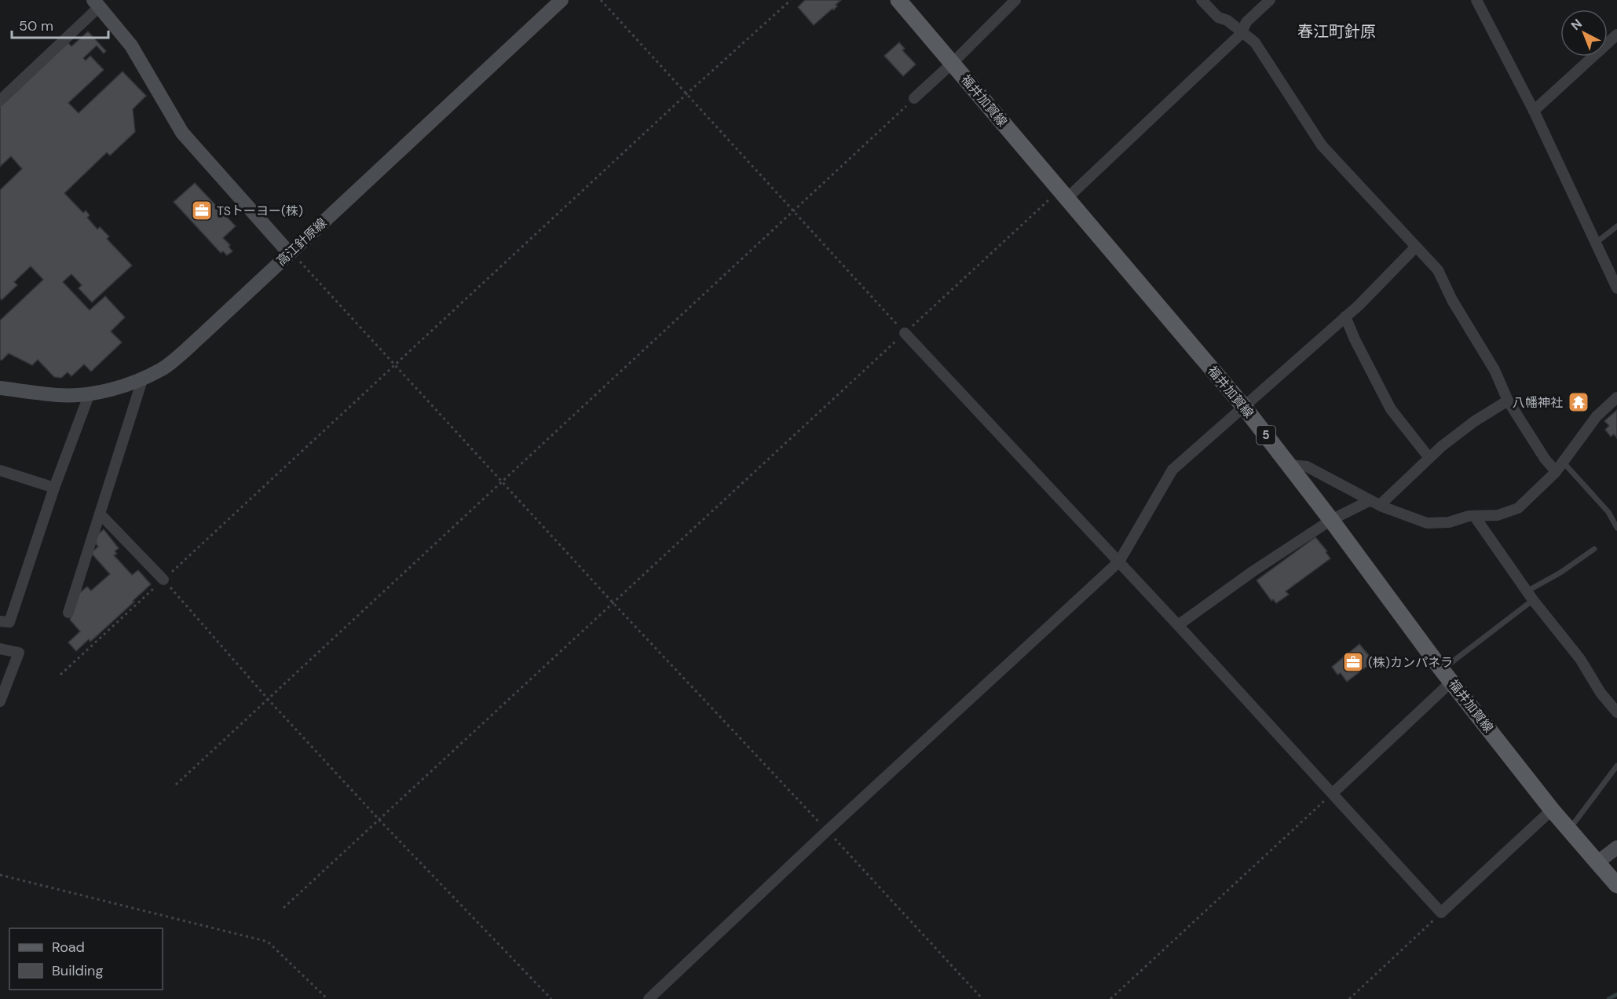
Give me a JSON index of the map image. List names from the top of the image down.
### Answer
{
  "streets": {
    "main road": ["福井加賀線", "高江針原線", "5"]
  },
  "districts": ["春江町針原"],
  "places": {
    "office": ["TSトーヨー(株)", "(株)カンパネラ"],
    "temple": ["八幡神社"]
  },
  "legend": ["Road", "Building"],
  "scale_bar": "50 m",
  "north": "top left"
}
